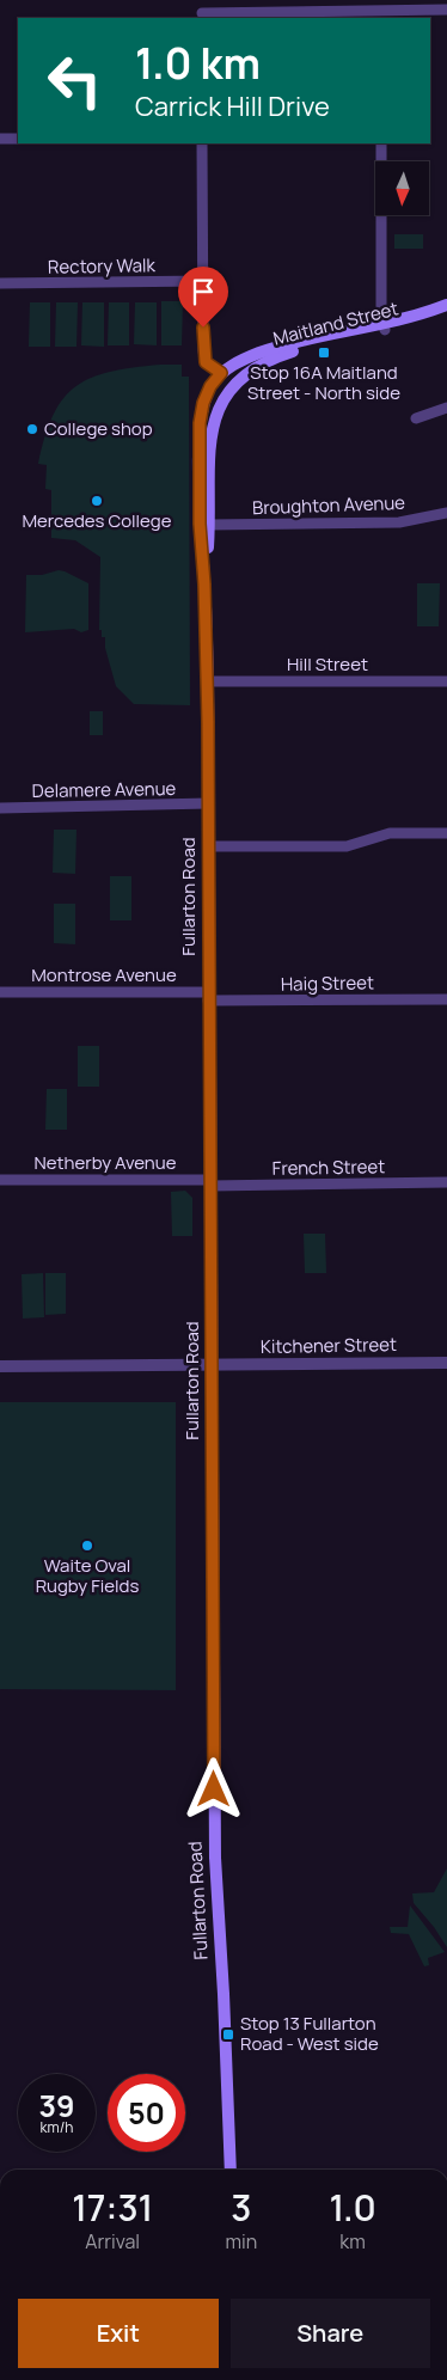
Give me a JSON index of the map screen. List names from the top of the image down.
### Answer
{
  "streets": {
    "main road": ["Maitland Street", "Fullarton Road"],
    "street": [
      "Rectory Walk",
      "Broughton Avenue",
      "Hill Street",
      "Delamere Avenue",
      "Montrose Avenue",
      "Haig Street",
      "Netherby Avenue",
      "French Street",
      "Kitchener Street"
    ]
  },
  "crossings": [
    ["Maitland Street", "Fullarton Road"],
    ["Broughton Avenue", "Fullarton Road"],
    ["Hill Street", "Fullarton Road"],
    ["Delamere Avenue", "Fullarton Road"],
    ["Fullarton Road", "Montrose Avenue"],
    ["Fullarton Road", "Haig Street"],
    ["Fullarton Road", "Netherby Avenue"],
    ["Fullarton Road", "French Street"],
    ["Fullarton Road", "Kitchener Street"],
    ["Montrose Avenue", "Haig Street"],
    ["Netherby Avenue", "French Street"]
  ],
  "places": {
    "transit": ["Stop 16A Maitland Street - North side", "Stop 13 Fullarton Road - West side"],
    "other": ["College shop", "Mercedes College", "Waite Oval Rugby Fields"]
  },
  "north": "bottom",
  "page": {
    "turn": ["1.0 km", "Carrick Hill Drive"],
    "speed": "39 km/h",
    "limit": "50",
    "eta": [
      "17:31",
      "Arrival",
      "3",
      "min",
      "1.0",
      "km"
    ],
    "buttons": ["Exit", "Share"]
  }
}
